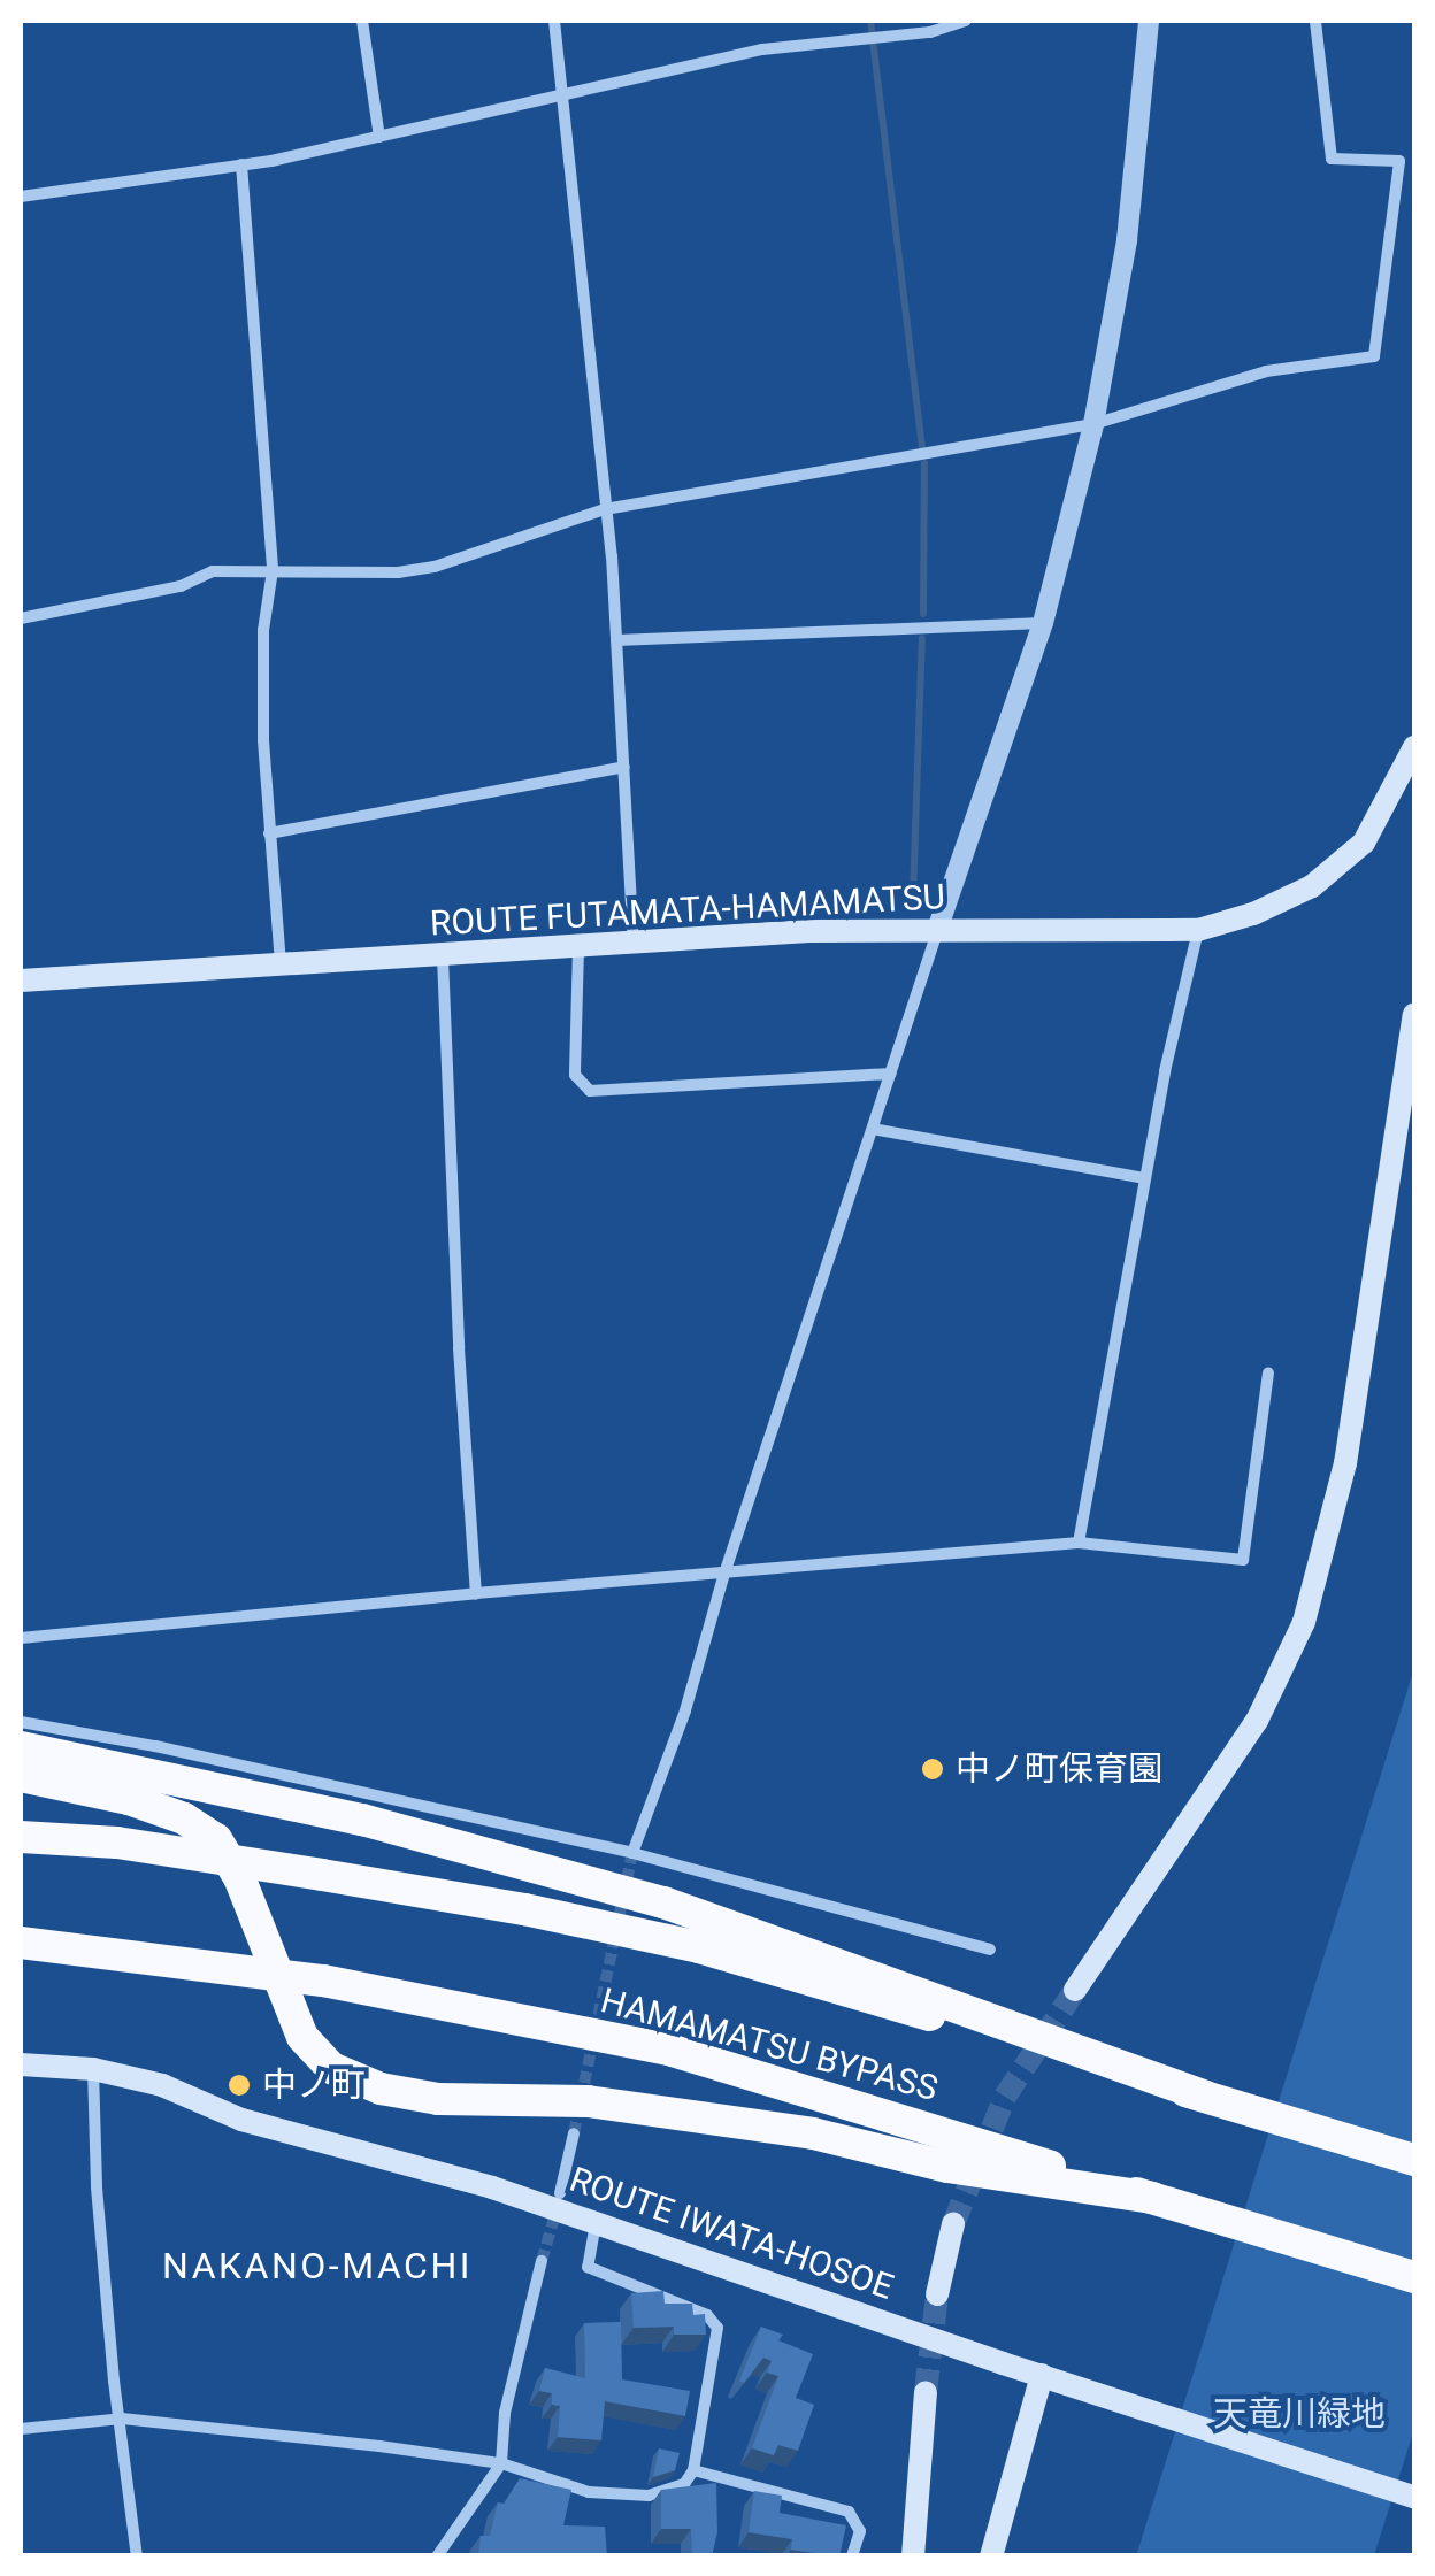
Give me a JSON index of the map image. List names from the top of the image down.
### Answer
{
  "streets": {
    "highway": ["HAMAMATSU BYPASS"],
    "main road": ["ROUTE FUTAMATA-HAMAMATSU", "ROUTE IWATA-HOSOE"]
  },
  "districts": ["NAKANO-MACHI"],
  "parks": ["天竜川緑地"],
  "places": ["中ノ町保育園", "中ノ町"]
}
